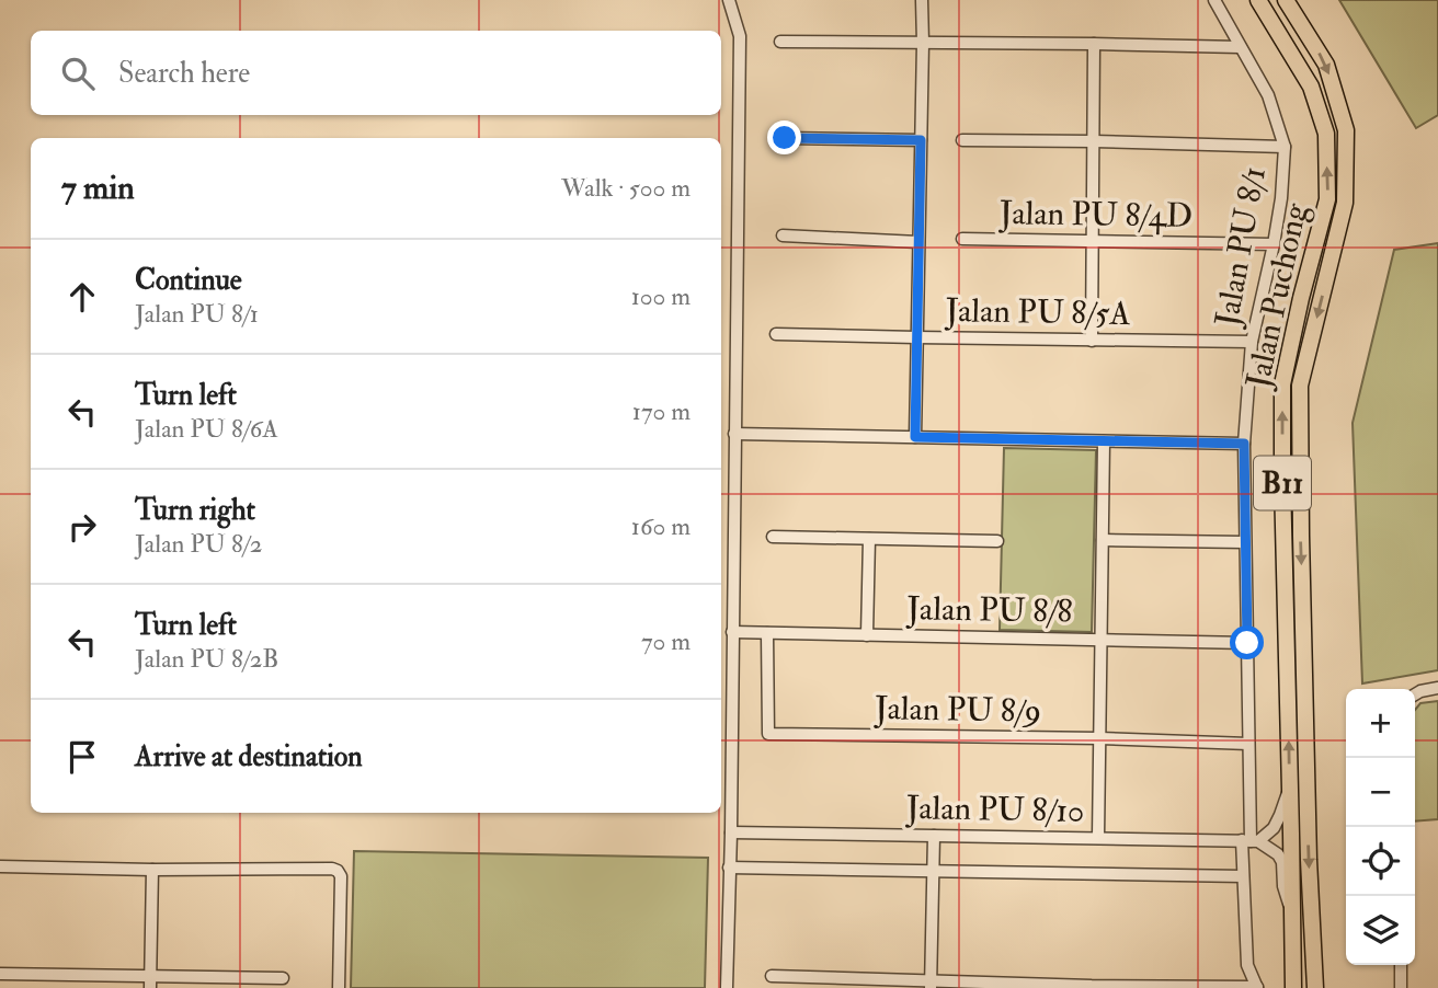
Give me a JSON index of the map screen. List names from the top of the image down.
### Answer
{
  "streets": {
    "main road": ["Jalan Puchong", "B11"],
    "street": [
      "Jalan PU 8/4D",
      "Jalan PU 8/1",
      "Jalan PU 8/5A",
      "Jalan PU 8/8",
      "Jalan PU 8/9",
      "Jalan PU 8/10"
    ]
  },
  "crossings": [
    ["Jalan PU 8/4D", "Jalan PU 8/1"],
    ["Jalan PU 8/1", "Jalan PU 8/5A"],
    ["Jalan PU 8/1", "Jalan PU 8/8"],
    ["Jalan PU 8/1", "Jalan PU 8/9"],
    ["Jalan PU 8/1", "Jalan PU 8/10"],
    ["Jalan PU 8/8", "Jalan PU 8/9"]
  ],
  "page": {
    "search": "Search here",
    "heading": ["7 min", "Walk · 500 m"],
    "list": [
      ["Continue", "Jalan PU 8/1", "100 m"],
      ["Turn left", "Jalan PU 8/6A", "170 m"],
      ["Turn right", "Jalan PU 8/2", "160 m"],
      ["Turn left", "Jalan PU 8/2B", "70 m"],
      "Arrive at destination"
    ],
    "map_buttons": ["+", "−"]
  }
}
